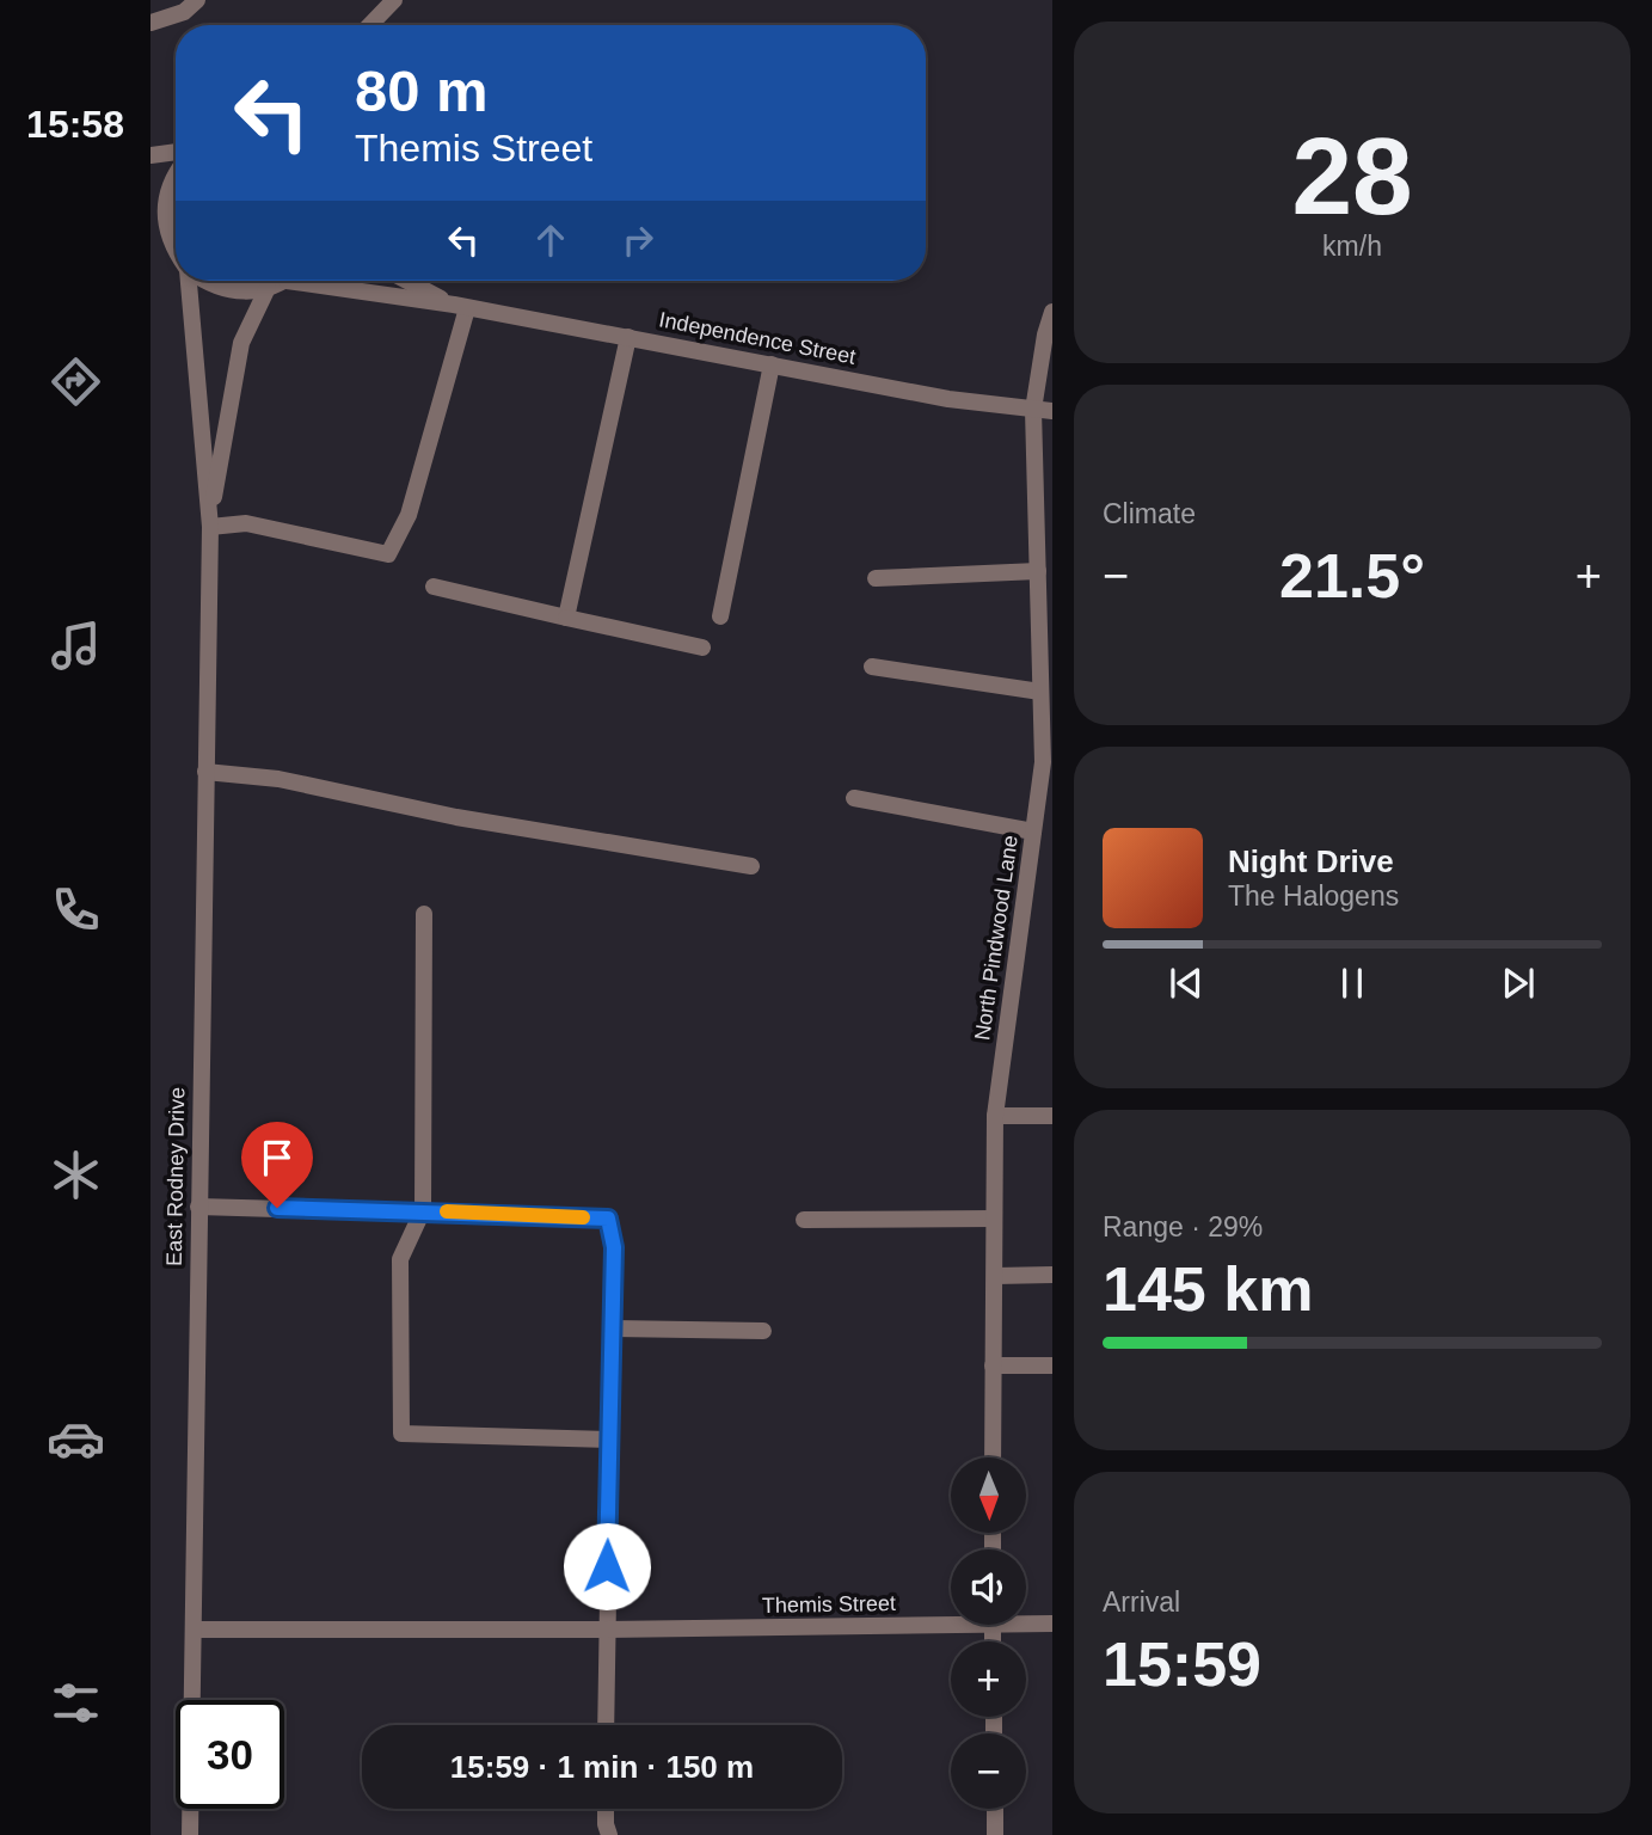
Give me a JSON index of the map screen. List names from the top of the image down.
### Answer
{
  "streets": {
    "street": [
      "Independence Street",
      "North Pindwood Lane",
      "East Rodney Drive",
      "Themis Street"
    ]
  },
  "crossings": [
    ["Independence Street", "North Pindwood Lane"],
    ["East Rodney Drive", "Themis Street"]
  ],
  "north": "bottom",
  "page": {
    "tabs": "15:58",
    "tile": [
      ["28", "km/h"],
      "Climate",
      ["Range · 29%", "145 km"],
      ["Arrival", "15:59"]
    ],
    "turn": ["80 m", "Themis Street"],
    "heat": ["−", "21.5°", "+"],
    "song": ["Night Drive", "The Halogens"],
    "map_buttons": ["+", "−"],
    "limit": "30",
    "trip": "15:59 · 1 min · 150 m"
  }
}
